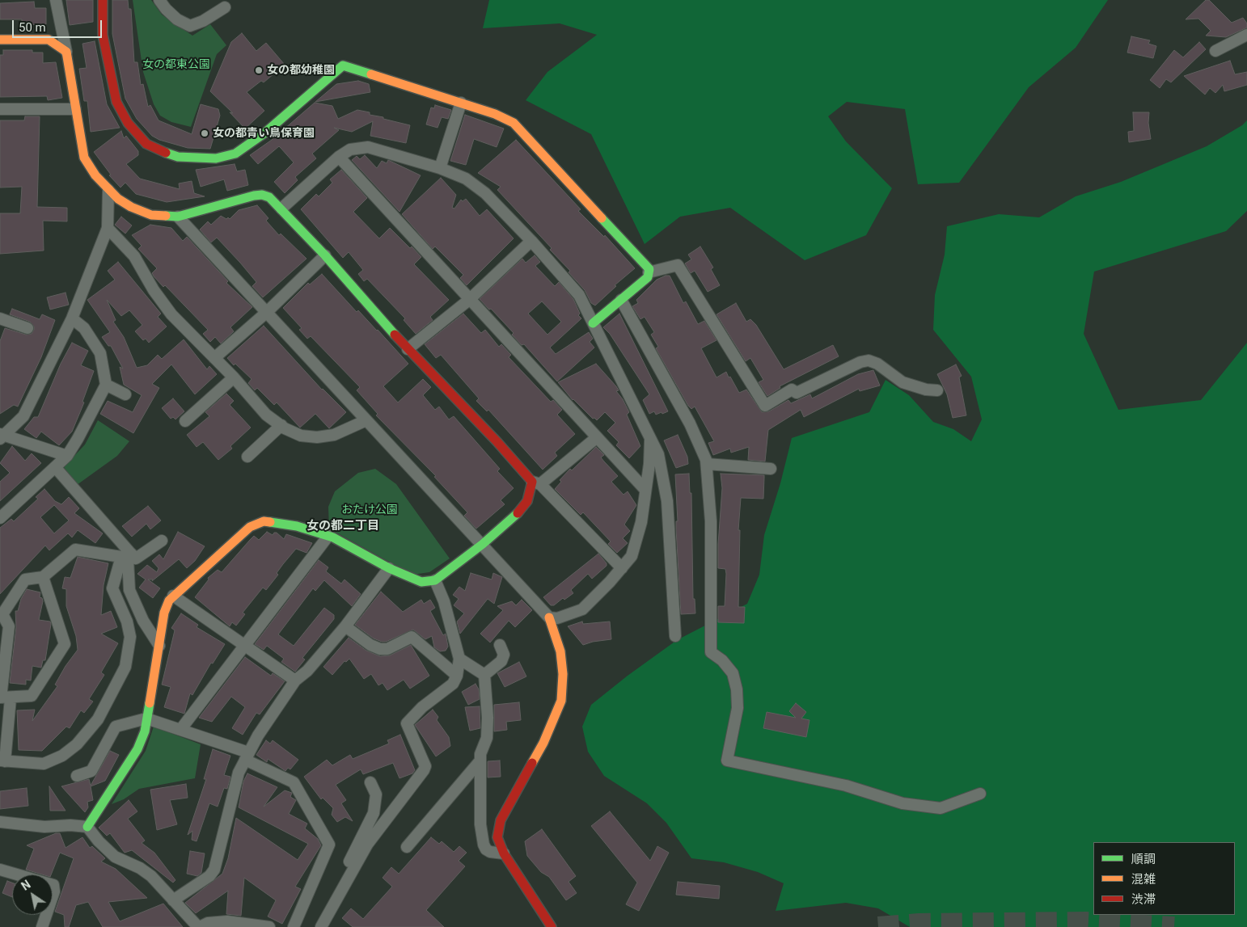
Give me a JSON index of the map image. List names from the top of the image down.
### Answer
{
  "districts": ["女の都二丁目"],
  "parks": ["女の都東公園", "おたけ公園"],
  "places": ["女の都幼稚園", "女の都青い鳥保育園"],
  "legend": ["順調", "混雑", "渋滞"],
  "scale_bar": "50 m",
  "north": "top left"
}
